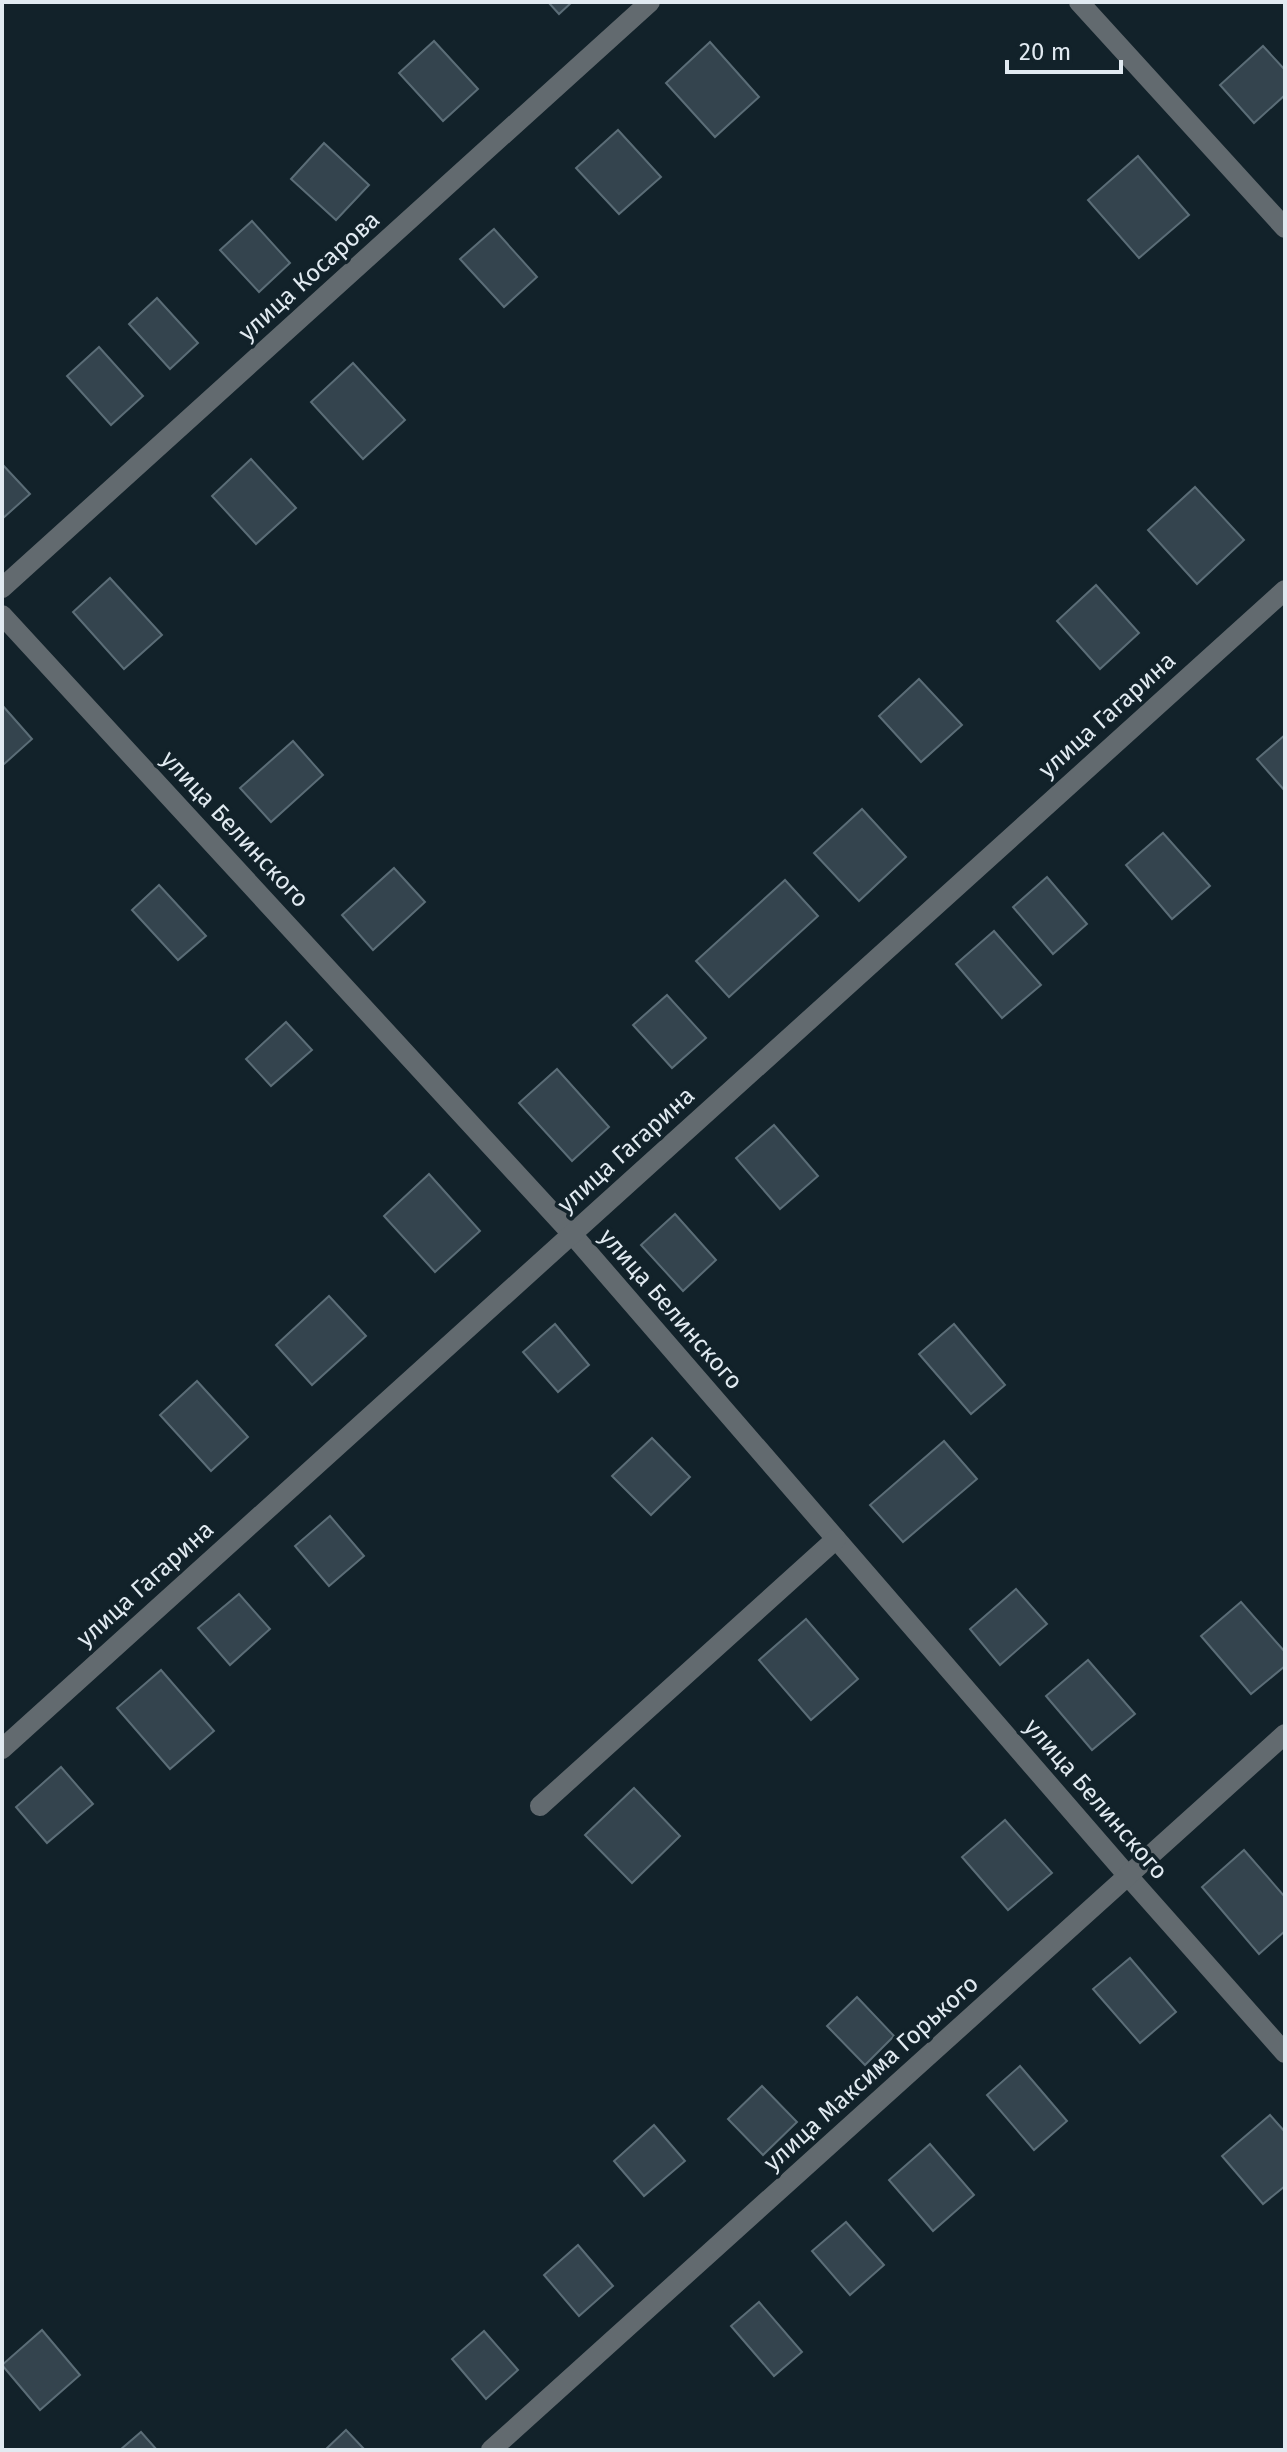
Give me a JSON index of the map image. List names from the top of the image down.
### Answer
{
  "streets": {
    "street": [
      "улица Косарова",
      "улица Гагарина",
      "улица Белинского",
      "улица Максима Горького"
    ]
  },
  "crossings": [
    ["улица Гагарина", "улица Белинского"],
    ["улица Белинского", "улица Максима Горького"]
  ],
  "scale_bar": "20 m"
}
